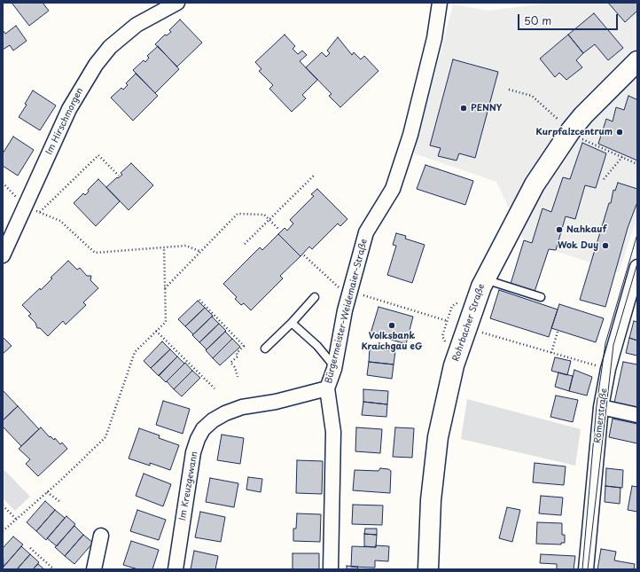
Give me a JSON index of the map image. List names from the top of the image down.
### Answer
{
  "streets": {
    "main road": ["Rohrbacher Straße"],
    "street": [
      "Im Hirschmorgen",
      "Bürgermeister-Weidemaier-Straße",
      "Römerstraße",
      "Im Kreuzgewann"
    ]
  },
  "crossings": [
    ["Bürgermeister-Weidemaier-Straße", "Im Kreuzgewann"]
  ],
  "places": [
    "PENNY",
    "Kurpfalzcentrum",
    "Nahkauf",
    "Wok Duy",
    "Volksbank Kraichgau eG"
  ],
  "scale_bar": "50 m"
}
